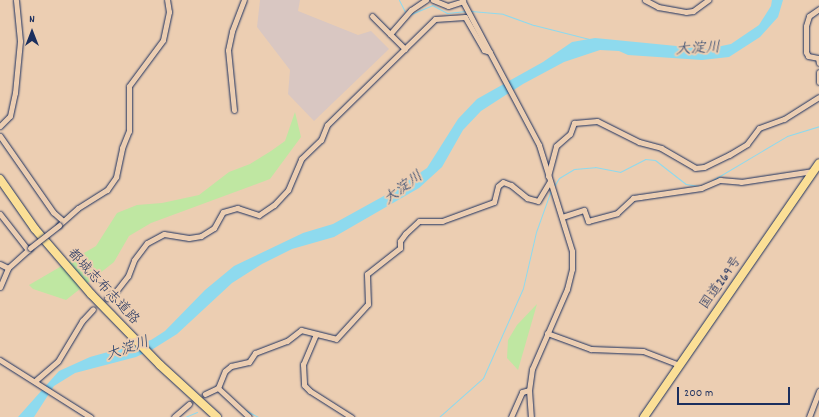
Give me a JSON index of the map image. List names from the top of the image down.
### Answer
{
  "streets": {
    "highway": ["国道269号", "都城志布志道路"]
  },
  "water": ["大淀川"],
  "scale_bar": "200 m",
  "north": "top"
}
